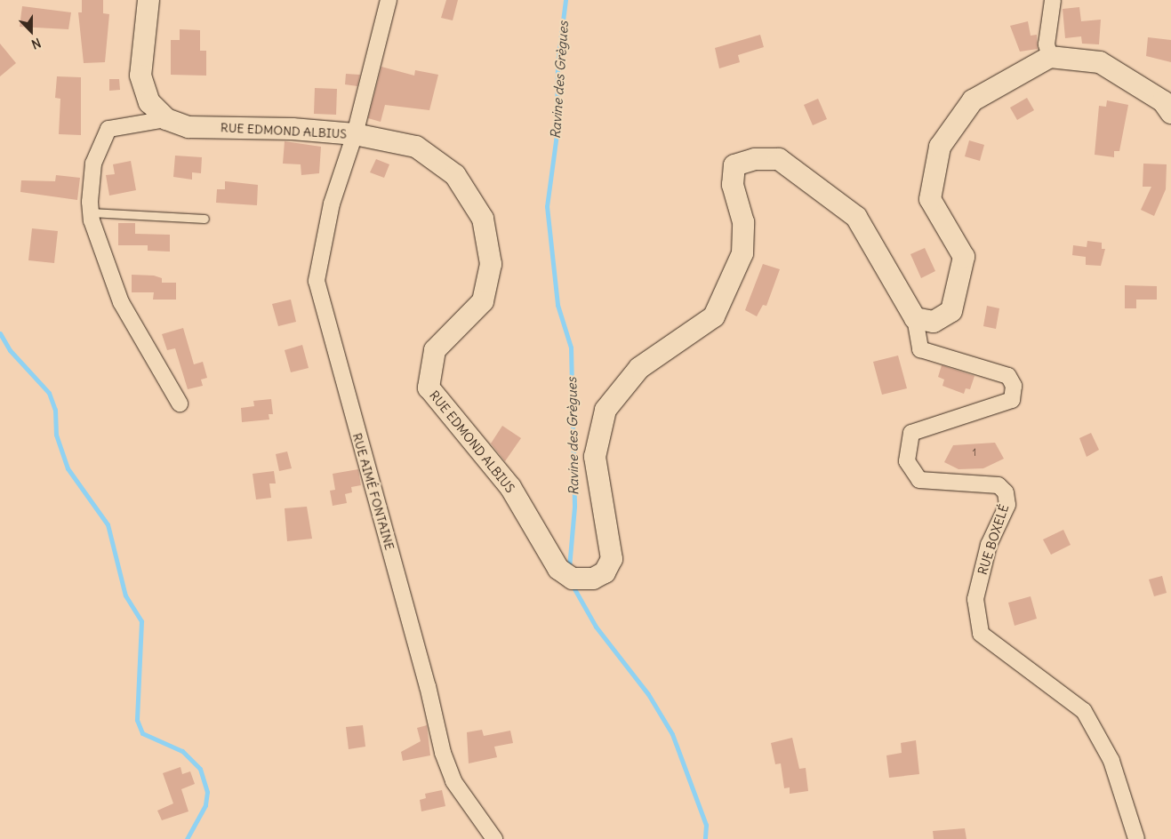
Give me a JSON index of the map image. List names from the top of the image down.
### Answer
{
  "streets": {
    "main road": ["RUE EDMOND ALBIUS"],
    "street": ["RUE AIMÉ FONTAINE", "RUE BOXELÉ"]
  },
  "crossings": [
    ["RUE EDMOND ALBIUS", "RUE AIMÉ FONTAINE"],
    ["RUE EDMOND ALBIUS", "RUE BOXELÉ"]
  ],
  "water": ["Ravine des Grègues"],
  "house_numbers": ["1"],
  "north": "bottom"
}
